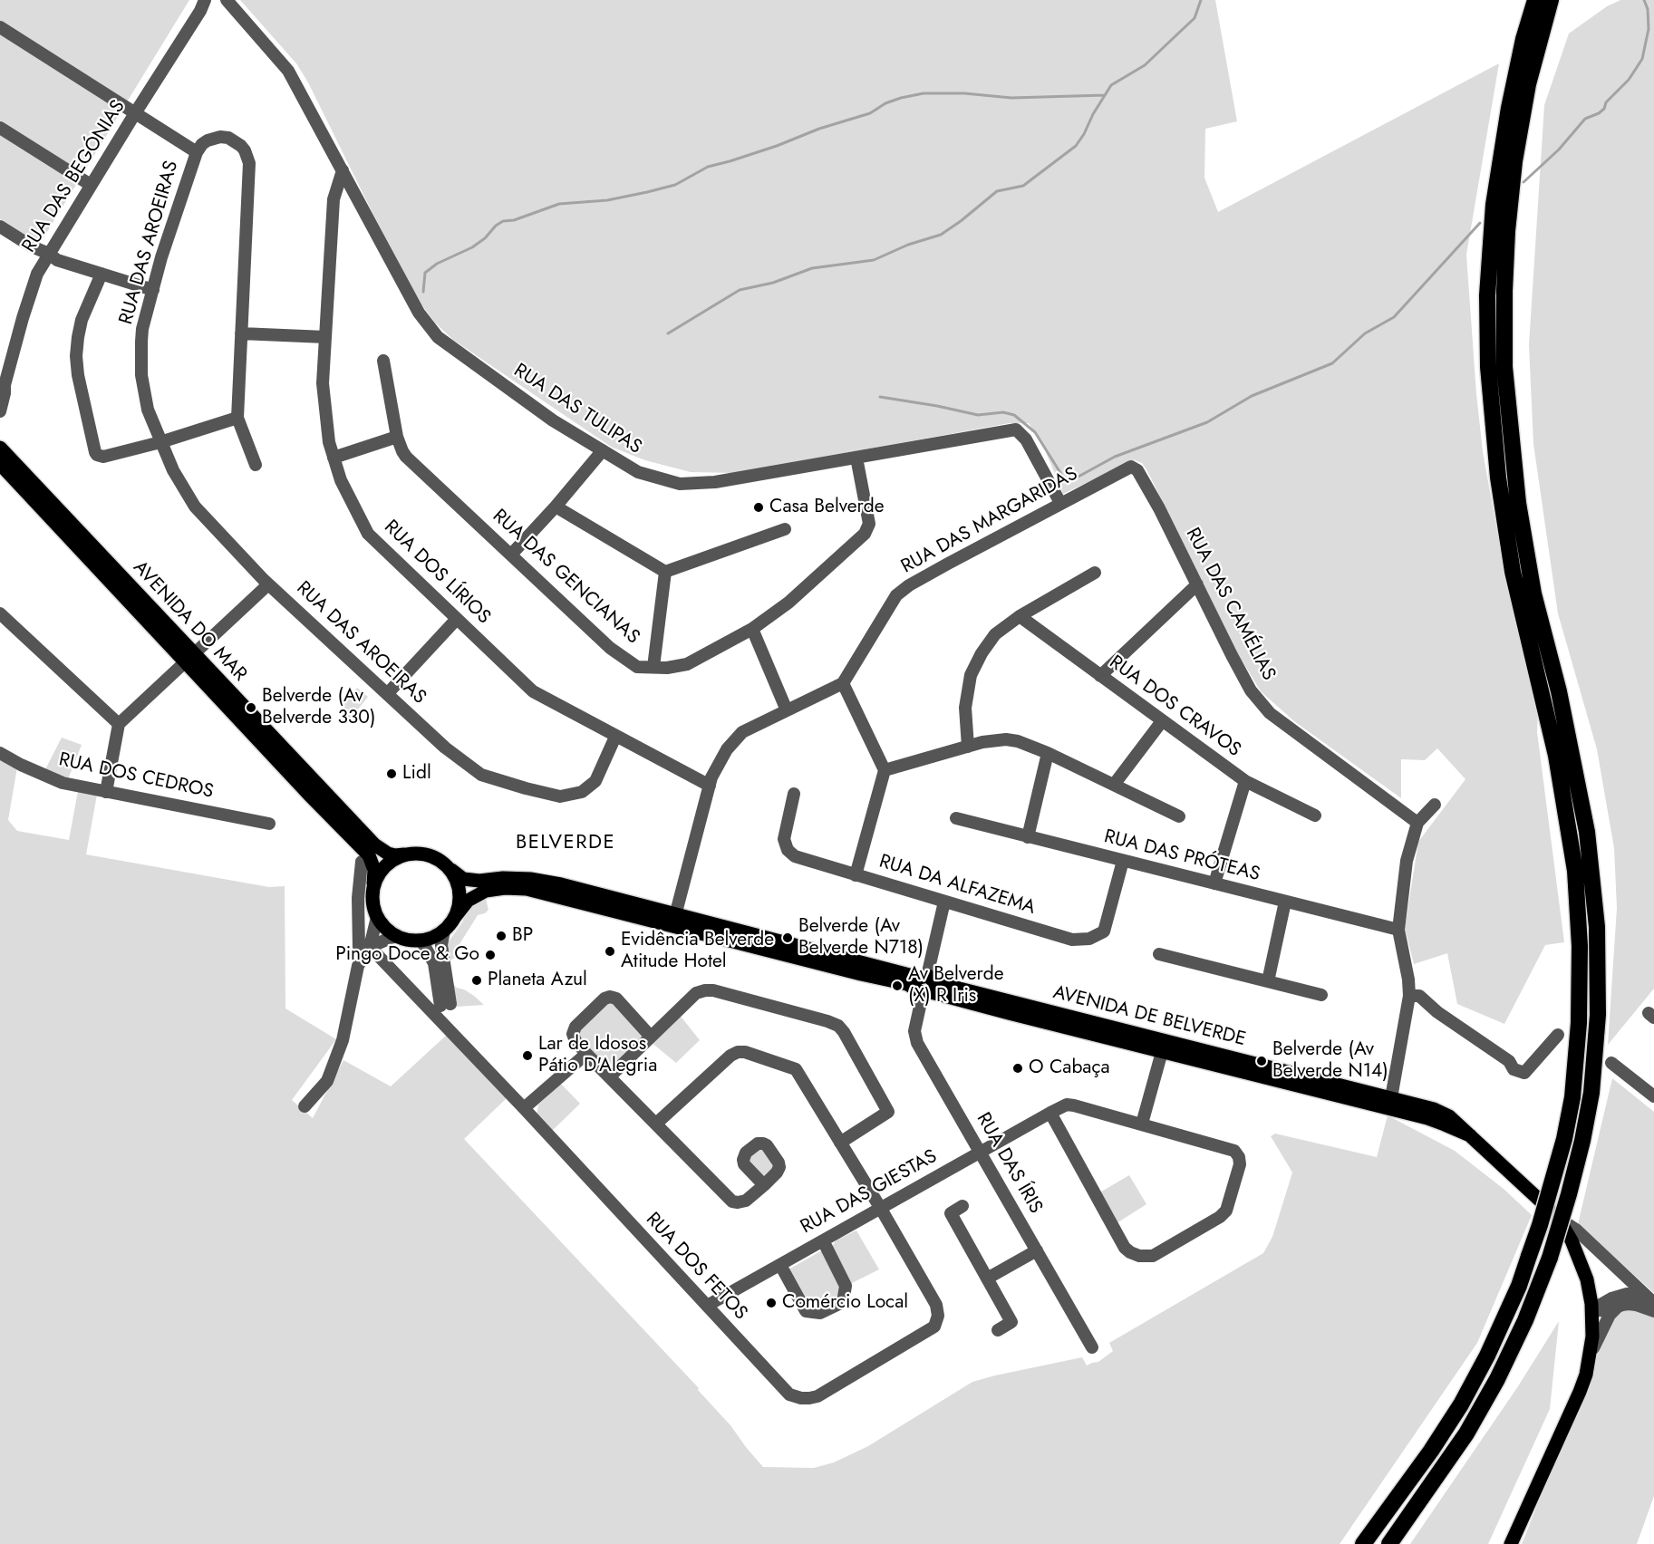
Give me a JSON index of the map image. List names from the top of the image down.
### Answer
{
  "streets": {
    "main road": ["AVENIDA DO MAR", "AVENIDA DE BELVERDE"],
    "street": [
      "RUA DAS BEGÓNIAS",
      "RUA DAS AROEIRAS",
      "RUA DAS TULIPAS",
      "RUA DAS MARGARIDAS",
      "RUA DOS LÍRIOS",
      "RUA DAS GENCIANAS",
      "RUA DAS CAMÉLIAS",
      "RUA DOS CRAVOS",
      "RUA DOS CEDROS",
      "RUA DAS PRÓTEAS",
      "RUA DA ALFAZEMA",
      "RUA DAS ÍRIS",
      "RUA DAS GIESTAS",
      "RUA DOS FETOS"
    ]
  },
  "crossings": [
    ["RUA DAS AROEIRAS", "RUA DOS LÍRIOS"],
    ["RUA DAS TULIPAS", "RUA DAS MARGARIDAS"],
    ["RUA DAS TULIPAS", "RUA DOS LÍRIOS"],
    ["RUA DAS TULIPAS", "RUA DAS GENCIANAS"],
    ["RUA DAS MARGARIDAS", "RUA DAS CAMÉLIAS"],
    ["AVENIDA DO MAR", "AVENIDA DE BELVERDE"],
    ["RUA DAS PRÓTEAS", "RUA DA ALFAZEMA"],
    ["RUA DA ALFAZEMA", "RUA DAS ÍRIS"],
    ["AVENIDA DE BELVERDE", "RUA DAS ÍRIS"],
    ["RUA DAS ÍRIS", "RUA DAS GIESTAS"],
    ["RUA DAS GIESTAS", "RUA DOS FETOS"]
  ],
  "districts": ["BELVERDE"],
  "places": [
    "Casa Belverde",
    "Belverde (Av Belverde 330)",
    "Lidl",
    "BP",
    "Belverde (Av Belverde N718)",
    "Evidência Belverde Atitude Hotel",
    "Pingo Doce & Go",
    "Planeta Azul",
    "Av Belverde (X) R Iris",
    "Lar de Idosos Pátio D'Alegria",
    "Belverde (Av Belverde N14)",
    "O Cabaça",
    "Comércio Local"
  ]
}
